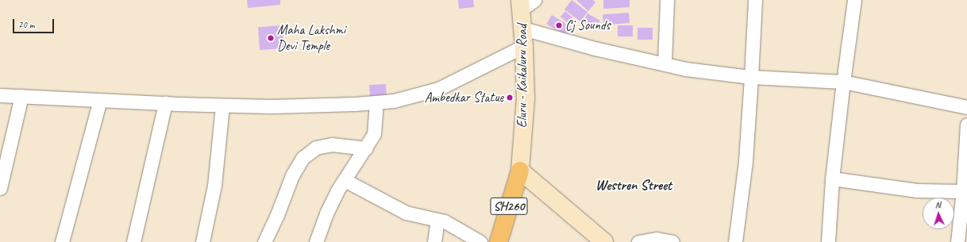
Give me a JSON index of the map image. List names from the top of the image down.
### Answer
{
  "streets": {
    "main road": ["Eluru - Kaikaluru Road", "SH260"]
  },
  "crossings": [
    ["Eluru - Kaikaluru Road", "SH260"]
  ],
  "districts": ["Westren Street"],
  "places": ["Cj Sounds", "Maha Lakshmi Devi Temple", "Ambedkar Statue"],
  "scale_bar": "20 m",
  "north": "top"
}
